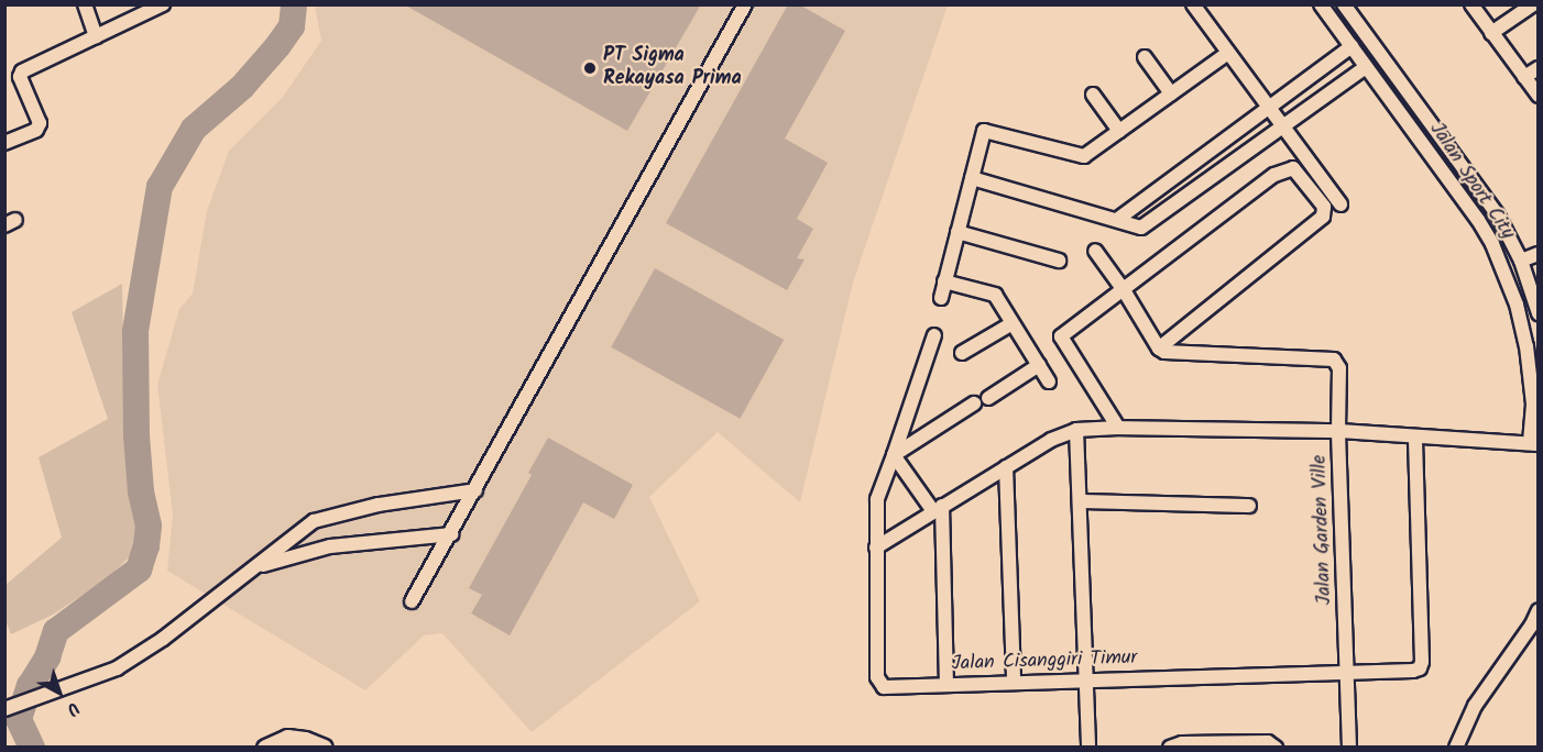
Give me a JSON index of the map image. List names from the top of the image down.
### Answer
{
  "streets": {
    "street": ["Jalan Sport City", "Jalan Garden Ville", "Jalan Cisanggiri Timur"]
  },
  "crossings": [
    ["Jalan Sport City", "Jalan Garden Ville"],
    ["Jalan Garden Ville", "Jalan Cisanggiri Timur"]
  ],
  "places": ["PT Sigma Rekayasa Prima"],
  "north": "bottom right"
}
